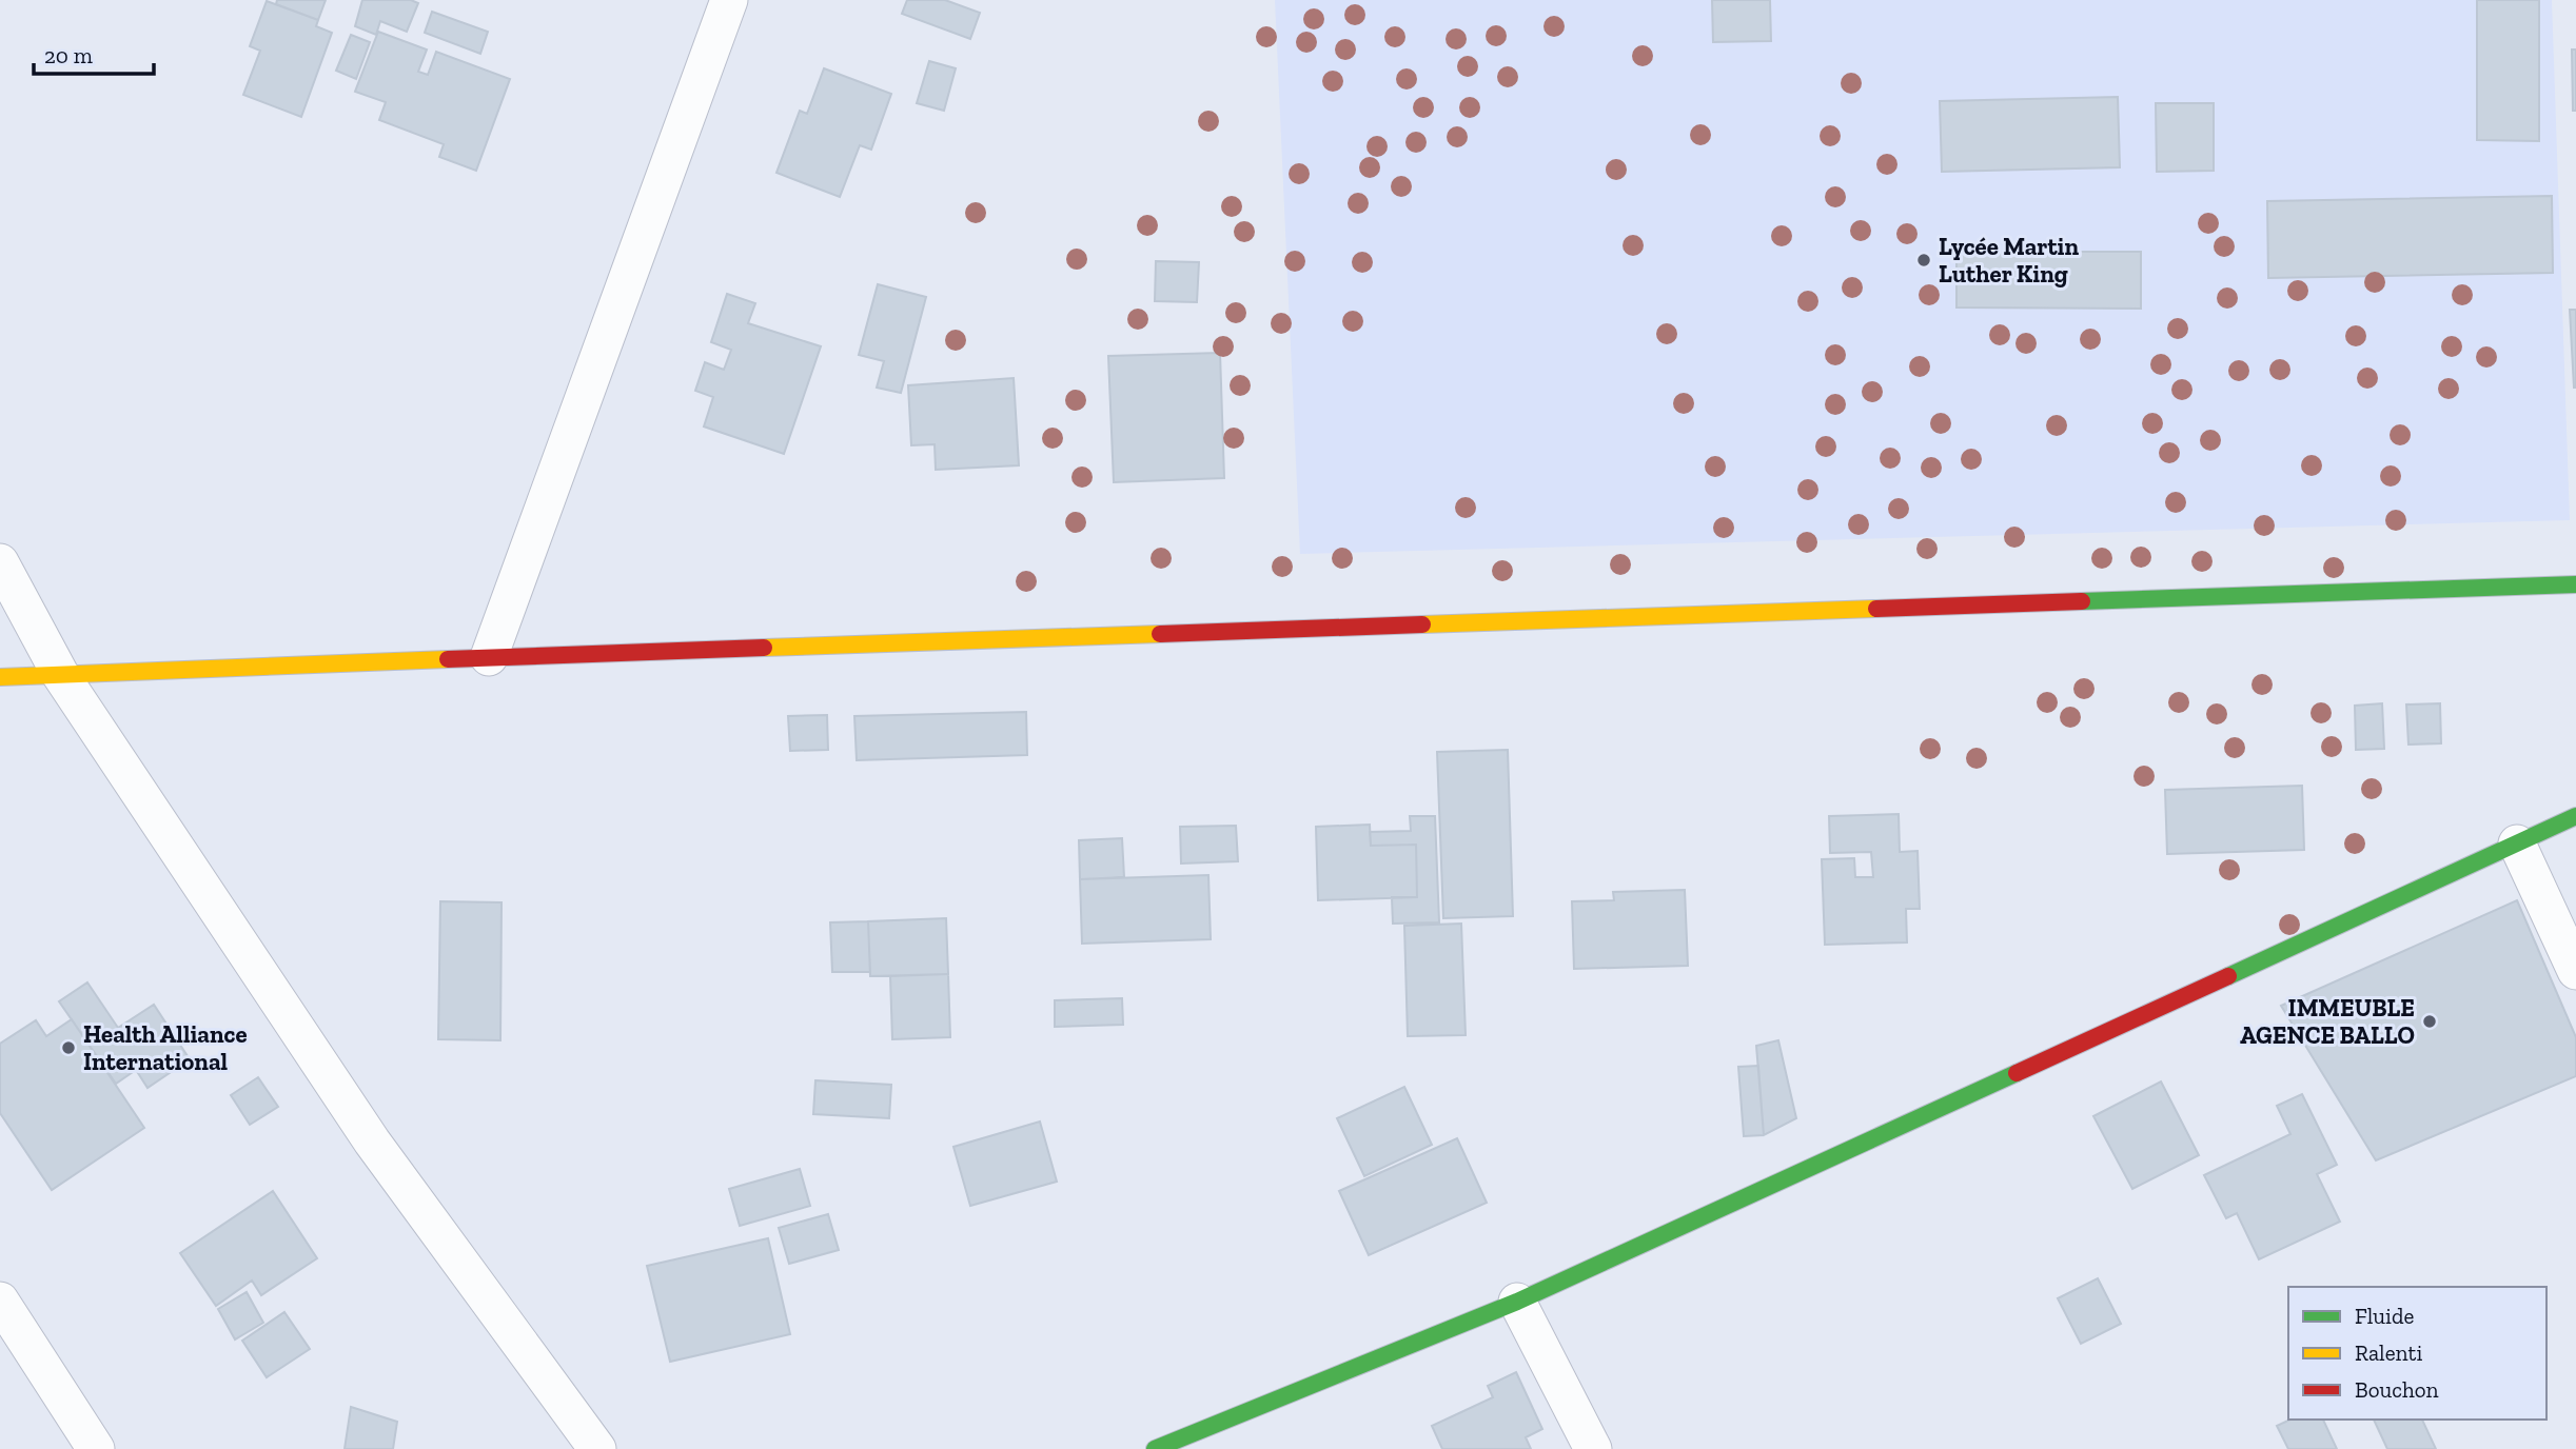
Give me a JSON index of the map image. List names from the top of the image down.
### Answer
{
  "places": ["Lycée Martin Luther King", "IMMEUBLE AGENCE BALLO", "Health Alliance International"],
  "legend": ["Fluide", "Ralenti", "Bouchon"],
  "scale_bar": "20 m"
}
